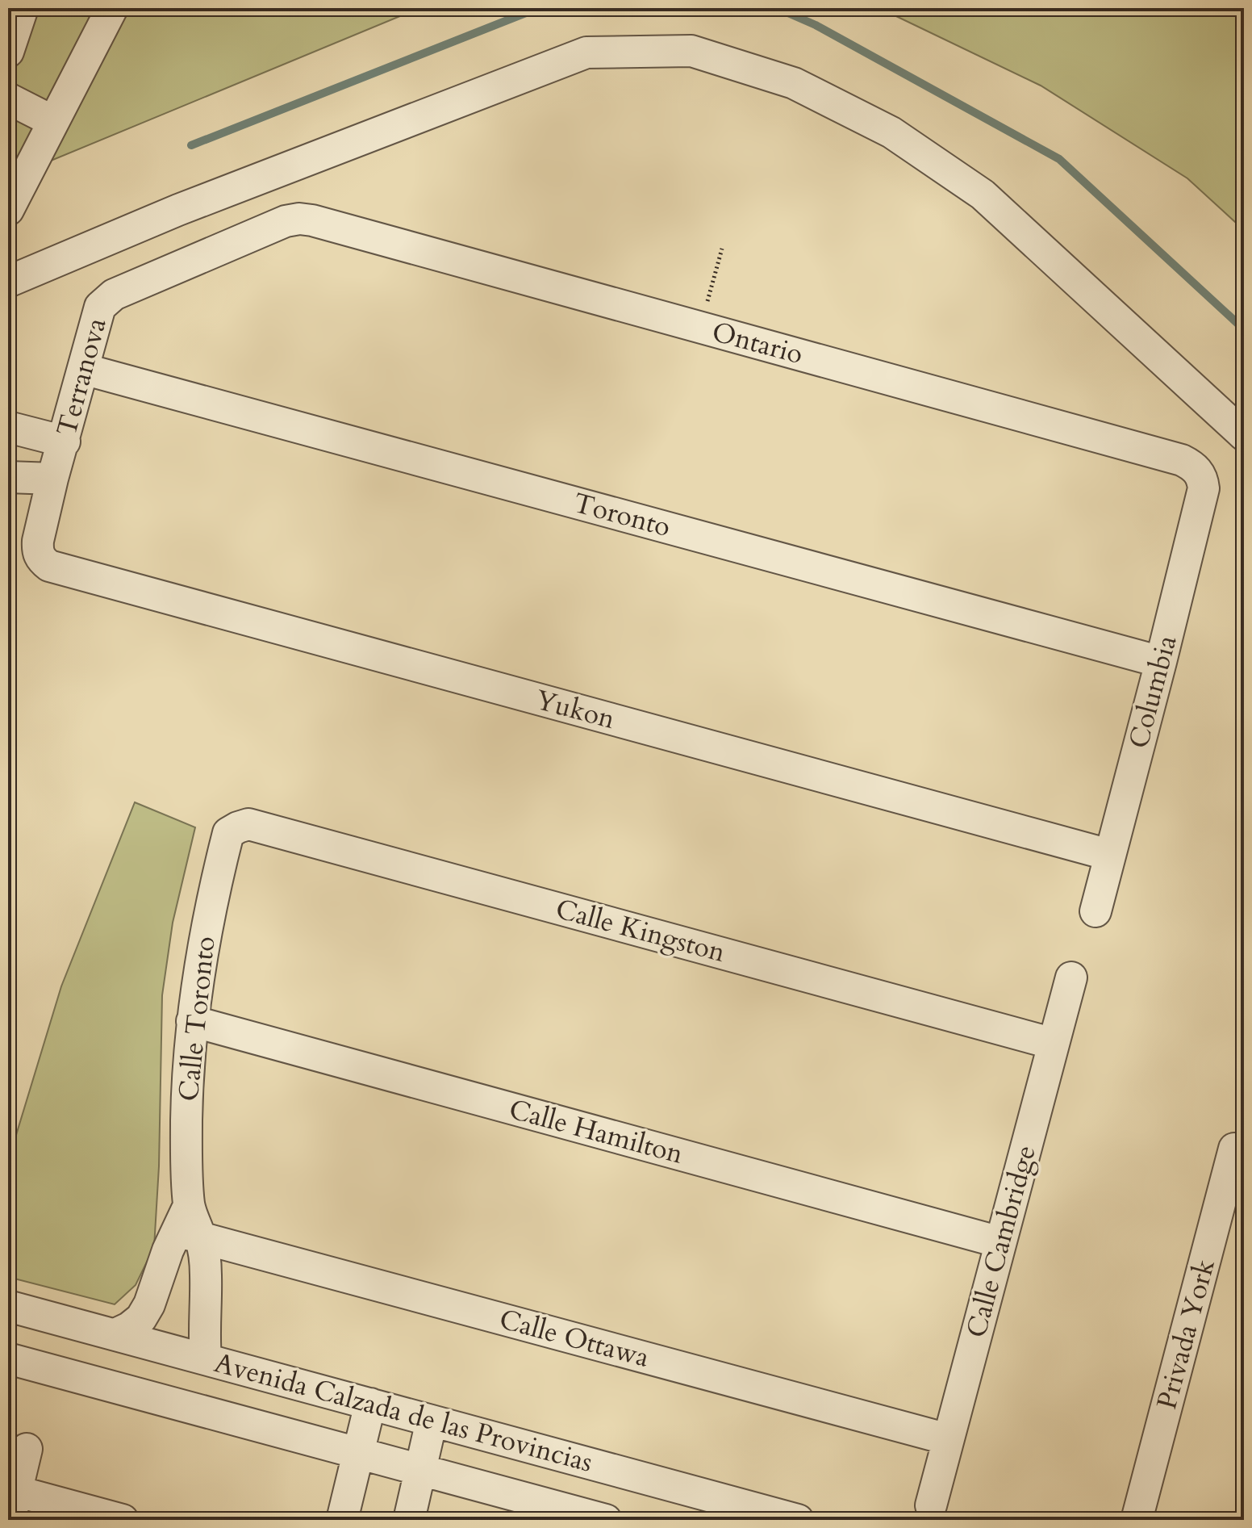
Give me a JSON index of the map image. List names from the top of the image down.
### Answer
{
  "streets": {
    "street": [
      "Ontario",
      "Terranova",
      "Toronto",
      "Columbia",
      "Yukon",
      "Calle Kingston",
      "Calle Toronto",
      "Calle Hamilton",
      "Calle Cambridge",
      "Privada York",
      "Calle Ottawa",
      "Avenida Calzada de las Provincias"
    ]
  },
  "crossings": [
    ["Ontario", "Terranova"],
    ["Ontario", "Columbia"],
    ["Terranova", "Toronto"],
    ["Terranova", "Yukon"],
    ["Toronto", "Columbia"],
    ["Columbia", "Yukon"],
    ["Calle Kingston", "Calle Toronto"],
    ["Calle Kingston", "Calle Cambridge"],
    ["Calle Toronto", "Calle Hamilton"],
    ["Calle Toronto", "Calle Ottawa"],
    ["Calle Toronto", "Avenida Calzada de las Provincias"],
    ["Calle Hamilton", "Calle Cambridge"],
    ["Calle Cambridge", "Calle Ottawa"]
  ]
}
